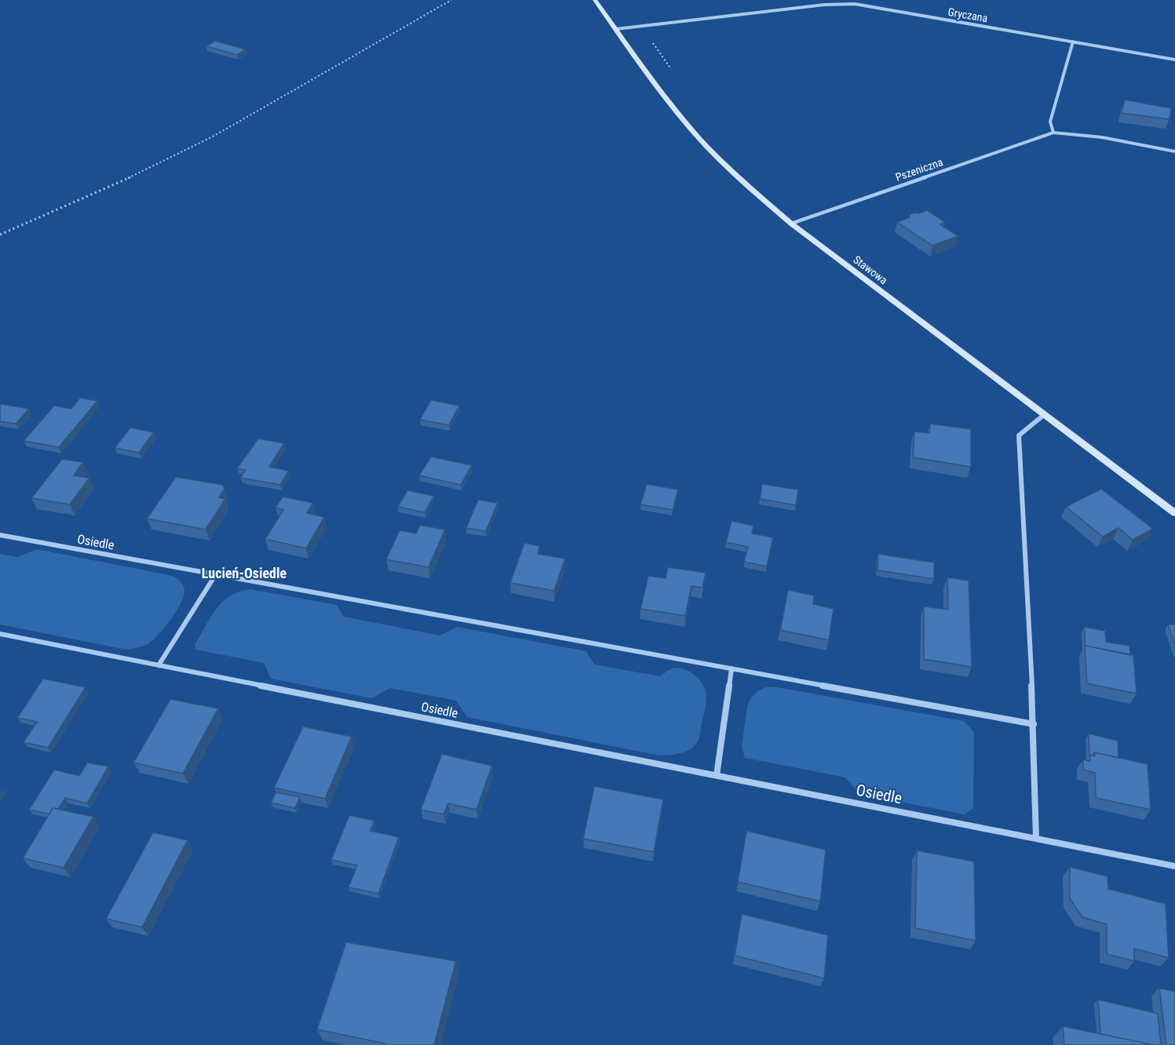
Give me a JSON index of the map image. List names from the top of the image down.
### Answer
{
  "streets": {
    "street": [
      "Gryczana",
      "Pszeniczna",
      "Stawowa",
      "Osiedle"
    ]
  },
  "crossings": [
    ["Gryczana", "Stawowa"],
    ["Pszeniczna", "Stawowa"]
  ],
  "districts": ["Lucień-Osiedle"]
}
